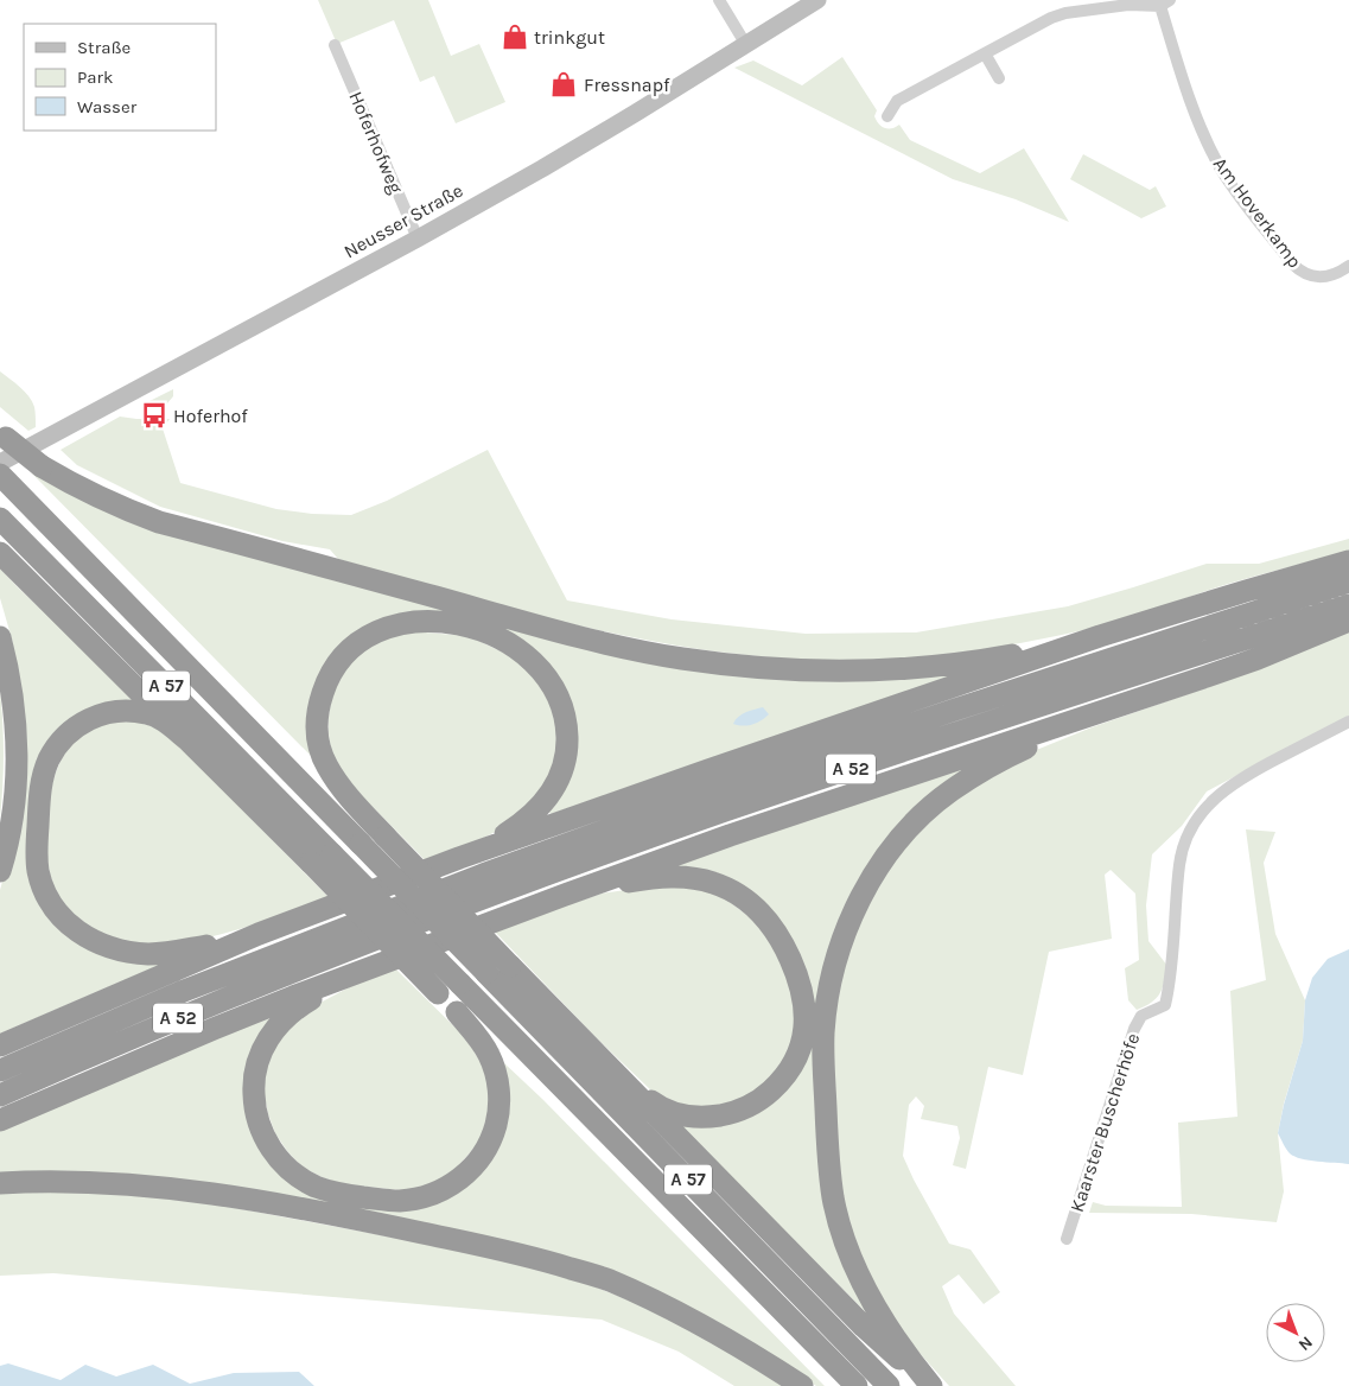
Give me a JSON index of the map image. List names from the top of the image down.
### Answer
{
  "streets": {
    "highway": ["A 57", "A 52"],
    "main road": ["Neusser Straße"],
    "street": ["Hoferhofweg", "Am Hoverkamp", "Kaarster Buscherhöfe"]
  },
  "crossings": [
    ["Hoferhofweg", "Neusser Straße"],
    ["Neusser Straße", "A 57"]
  ],
  "places": {
    "shop": ["trinkgut", "Fressnapf"],
    "bus stop": ["Hoferhof"]
  },
  "legend": ["Straße", "Park", "Wasser"],
  "north": "bottom right"
}
